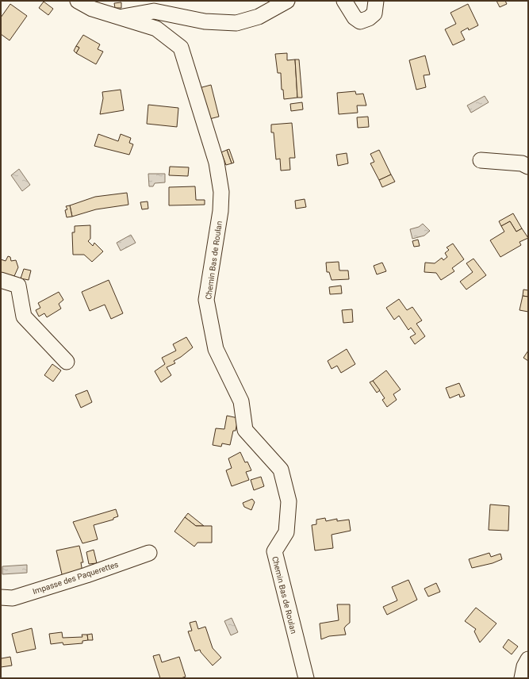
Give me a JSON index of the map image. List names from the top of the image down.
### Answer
{
  "streets": {
    "street": ["Chemin Bas de Roulan", "Impasse des Paquerettes"]
  }
}
